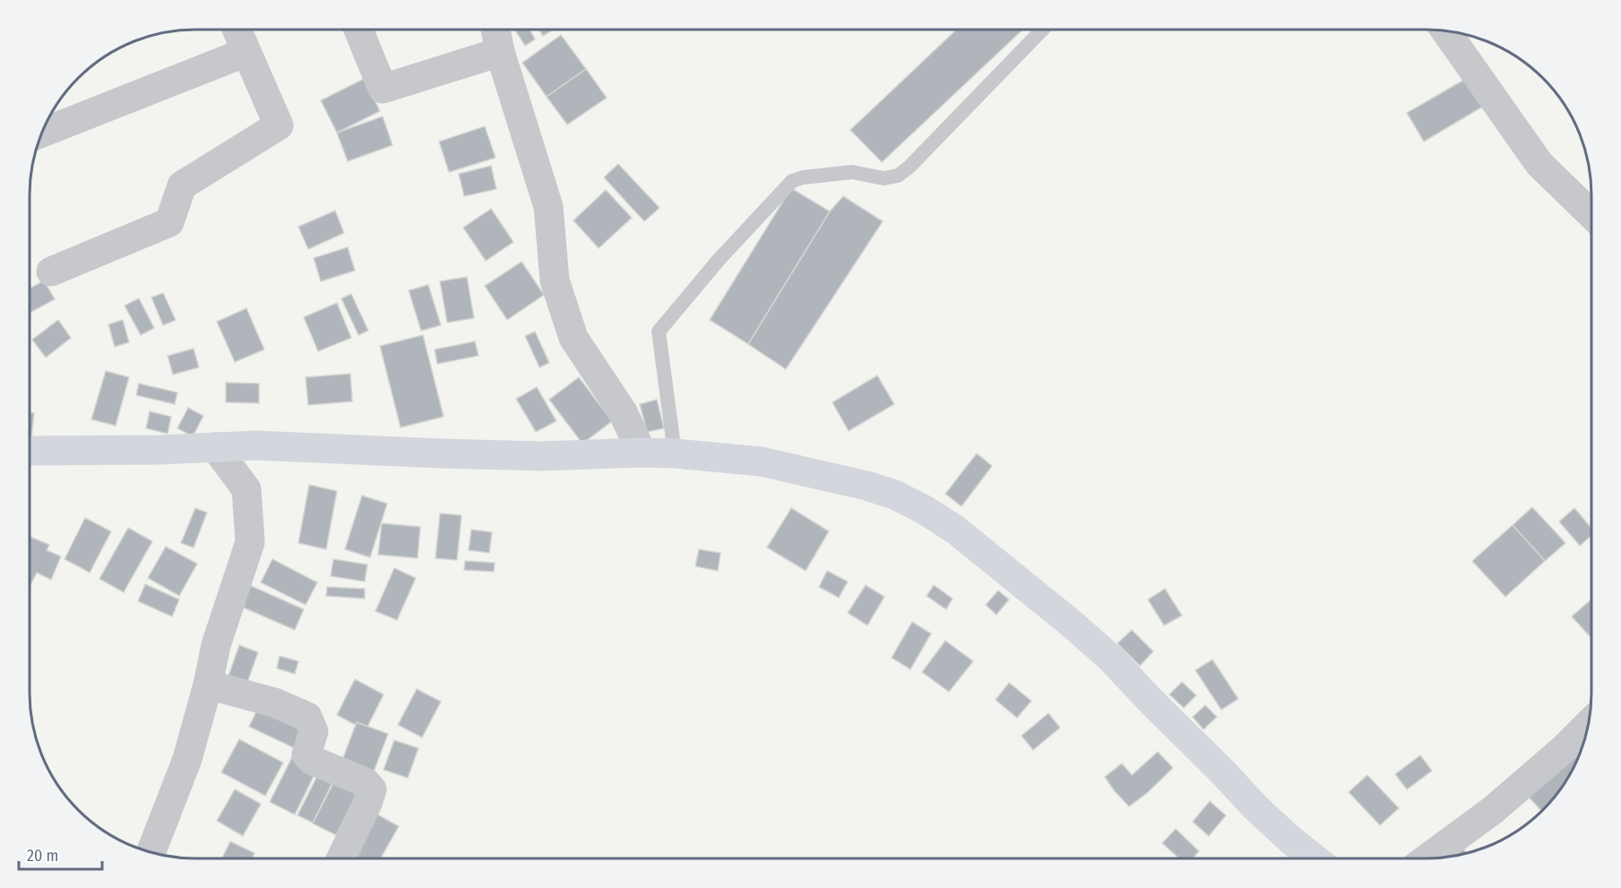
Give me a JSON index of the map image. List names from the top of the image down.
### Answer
{
  "scale_bar": "20 m"
}
